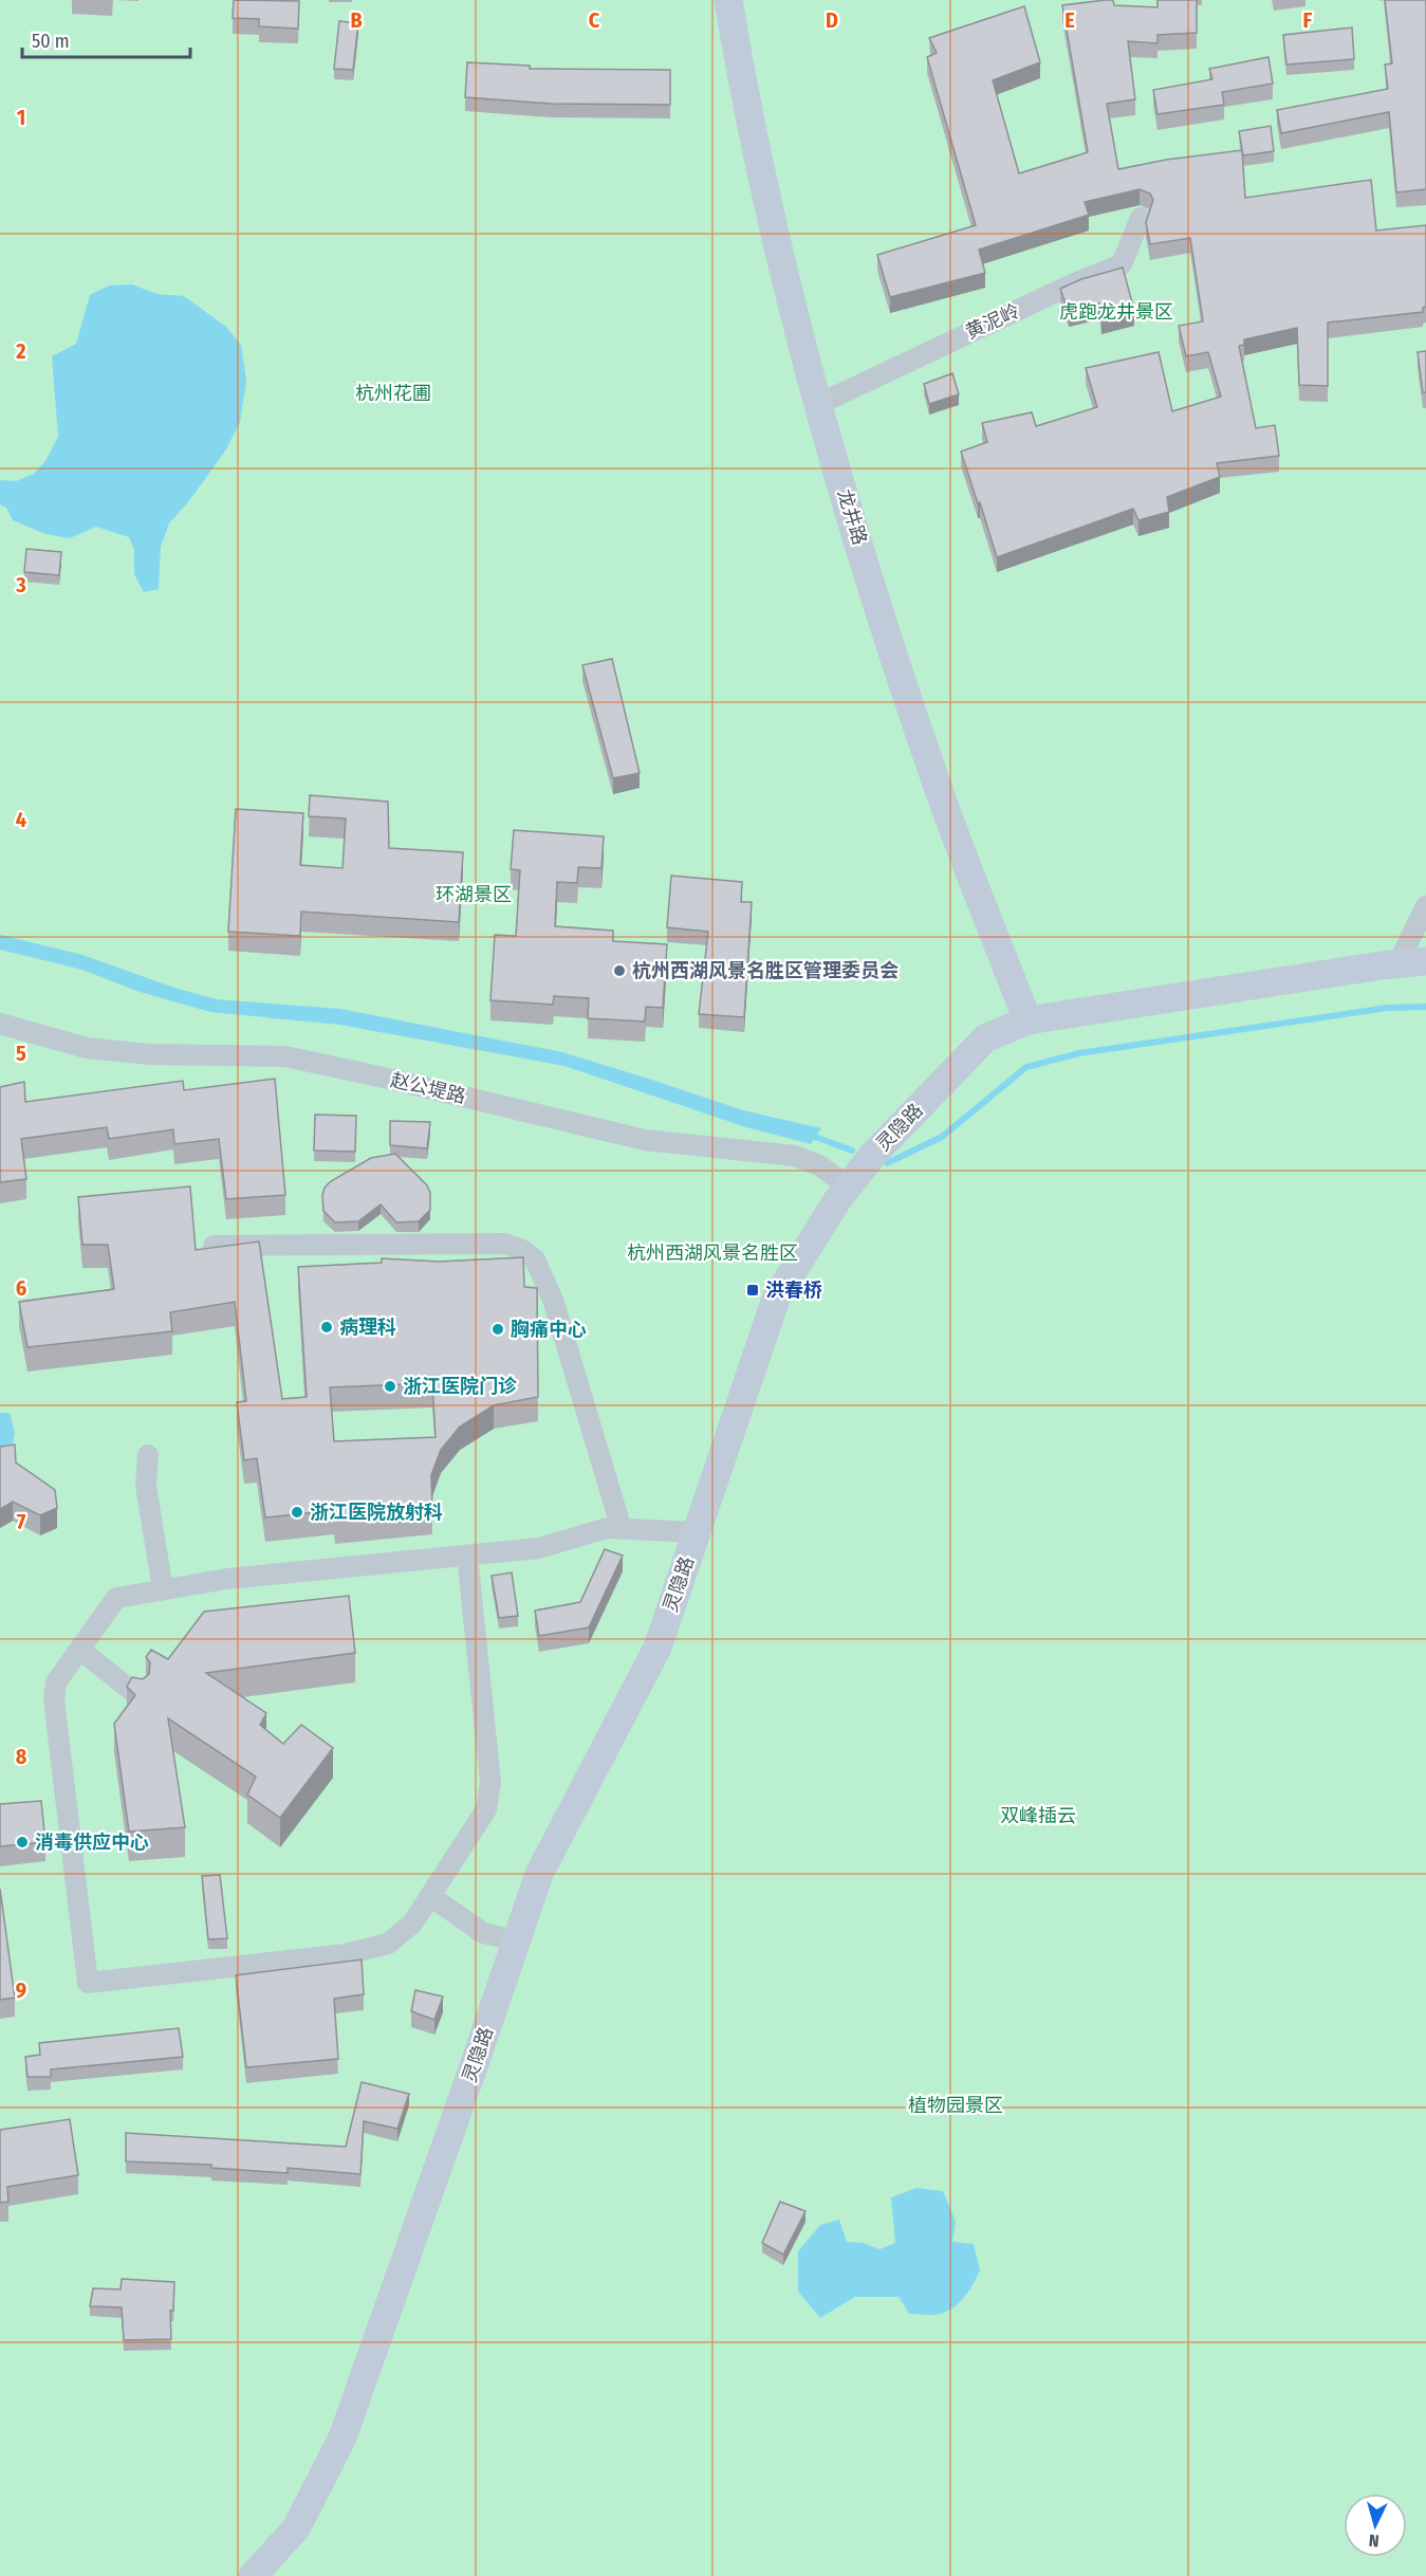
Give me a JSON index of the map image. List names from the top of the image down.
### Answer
{
  "streets": {
    "main road": ["龙井路", "灵隐路"],
    "street": ["黄泥岭", "赵公堤路"]
  },
  "crossings": [
    ["黄泥岭", "龙井路"],
    ["龙井路", "灵隐路"],
    ["赵公堤路", "灵隐路"]
  ],
  "parks": [
    "虎跑龙井景区",
    "杭州花圃",
    "环湖景区",
    "杭州西湖风景名胜区",
    "双峰插云",
    "植物园景区"
  ],
  "places": {
    "other": [
      "杭州西湖风景名胜区管理委员会",
      "病理科",
      "胸痛中心",
      "浙江医院门诊",
      "浙江医院放射科",
      "消毒供应中心"
    ],
    "transit": ["洪春桥"]
  },
  "scale_bar": "50 m",
  "north": "bottom",
  "grid": {
    "columns": [
      "B",
      "C",
      "D",
      "E",
      "F"
    ],
    "rows": [
      "1",
      "2",
      "3",
      "4",
      "5",
      "6",
      "7",
      "8",
      "9"
    ]
  }
}
